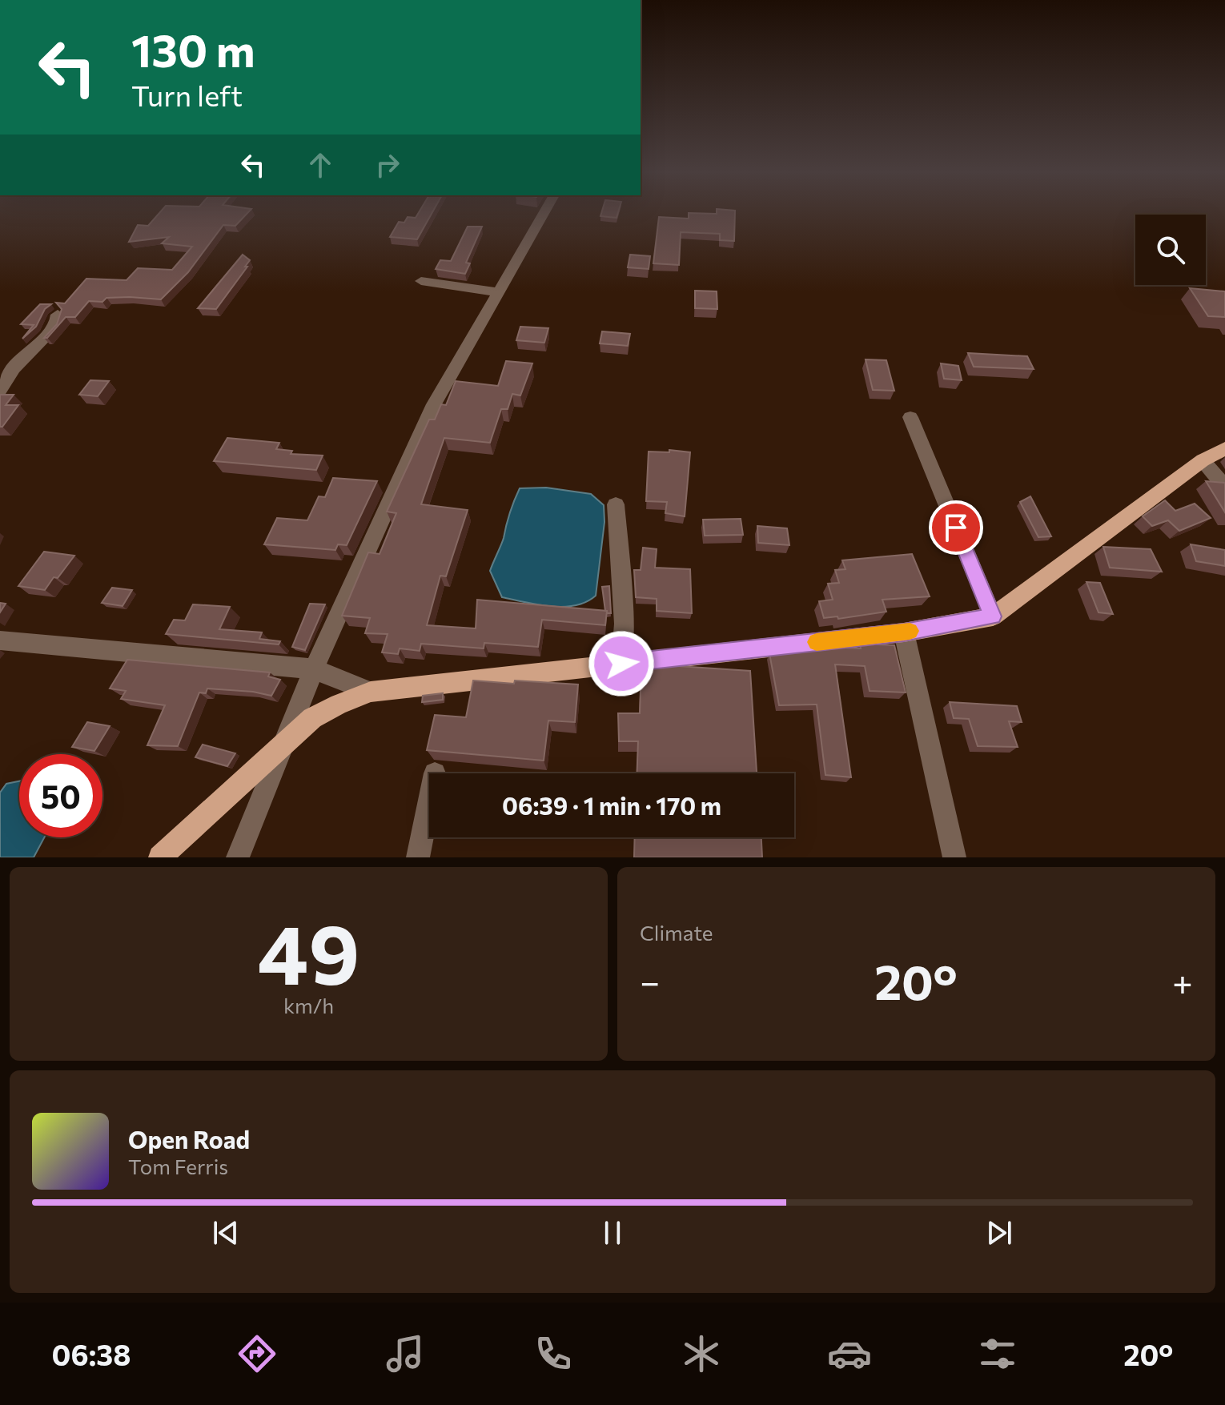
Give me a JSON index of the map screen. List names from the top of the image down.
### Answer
{
  "page": {
    "turn": ["130 m", "Turn left"],
    "limit": "50",
    "trip": "06:39 · 1 min · 170 m",
    "tile": [
      ["49", "km/h"],
      "Climate"
    ],
    "heat": ["−", "20°", "+"],
    "song": ["Open Road", "Tom Ferris"],
    "tabs": ["06:38", "20°"]
  }
}
